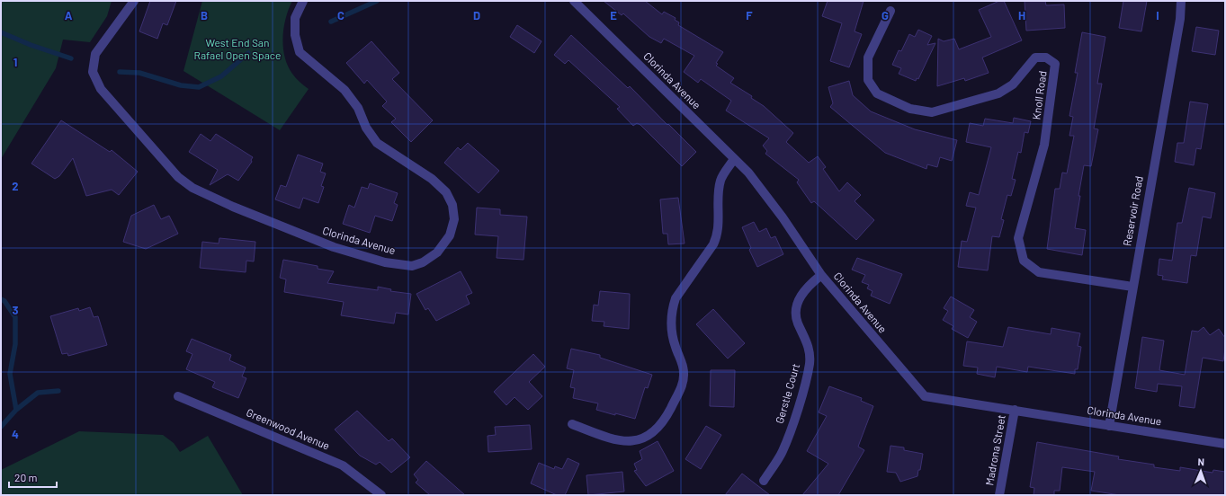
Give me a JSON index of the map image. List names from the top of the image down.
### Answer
{
  "streets": {
    "street": [
      "Clorinda Avenue",
      "Knoll Road",
      "Reservoir Road",
      "Gerstle Court",
      "Greenwood Avenue",
      "Madrona Street"
    ]
  },
  "crossings": [
    ["Clorinda Avenue", "Reservoir Road"],
    ["Clorinda Avenue", "Gerstle Court"],
    ["Clorinda Avenue", "Madrona Street"],
    ["Knoll Road", "Reservoir Road"]
  ],
  "parks": ["West End San Rafael Open Space"],
  "scale_bar": "20 m",
  "north": "top",
  "grid": {
    "columns": [
      "A",
      "B",
      "C",
      "D",
      "E",
      "F",
      "G",
      "H",
      "I"
    ],
    "rows": [
      "1",
      "2",
      "3",
      "4"
    ]
  }
}
